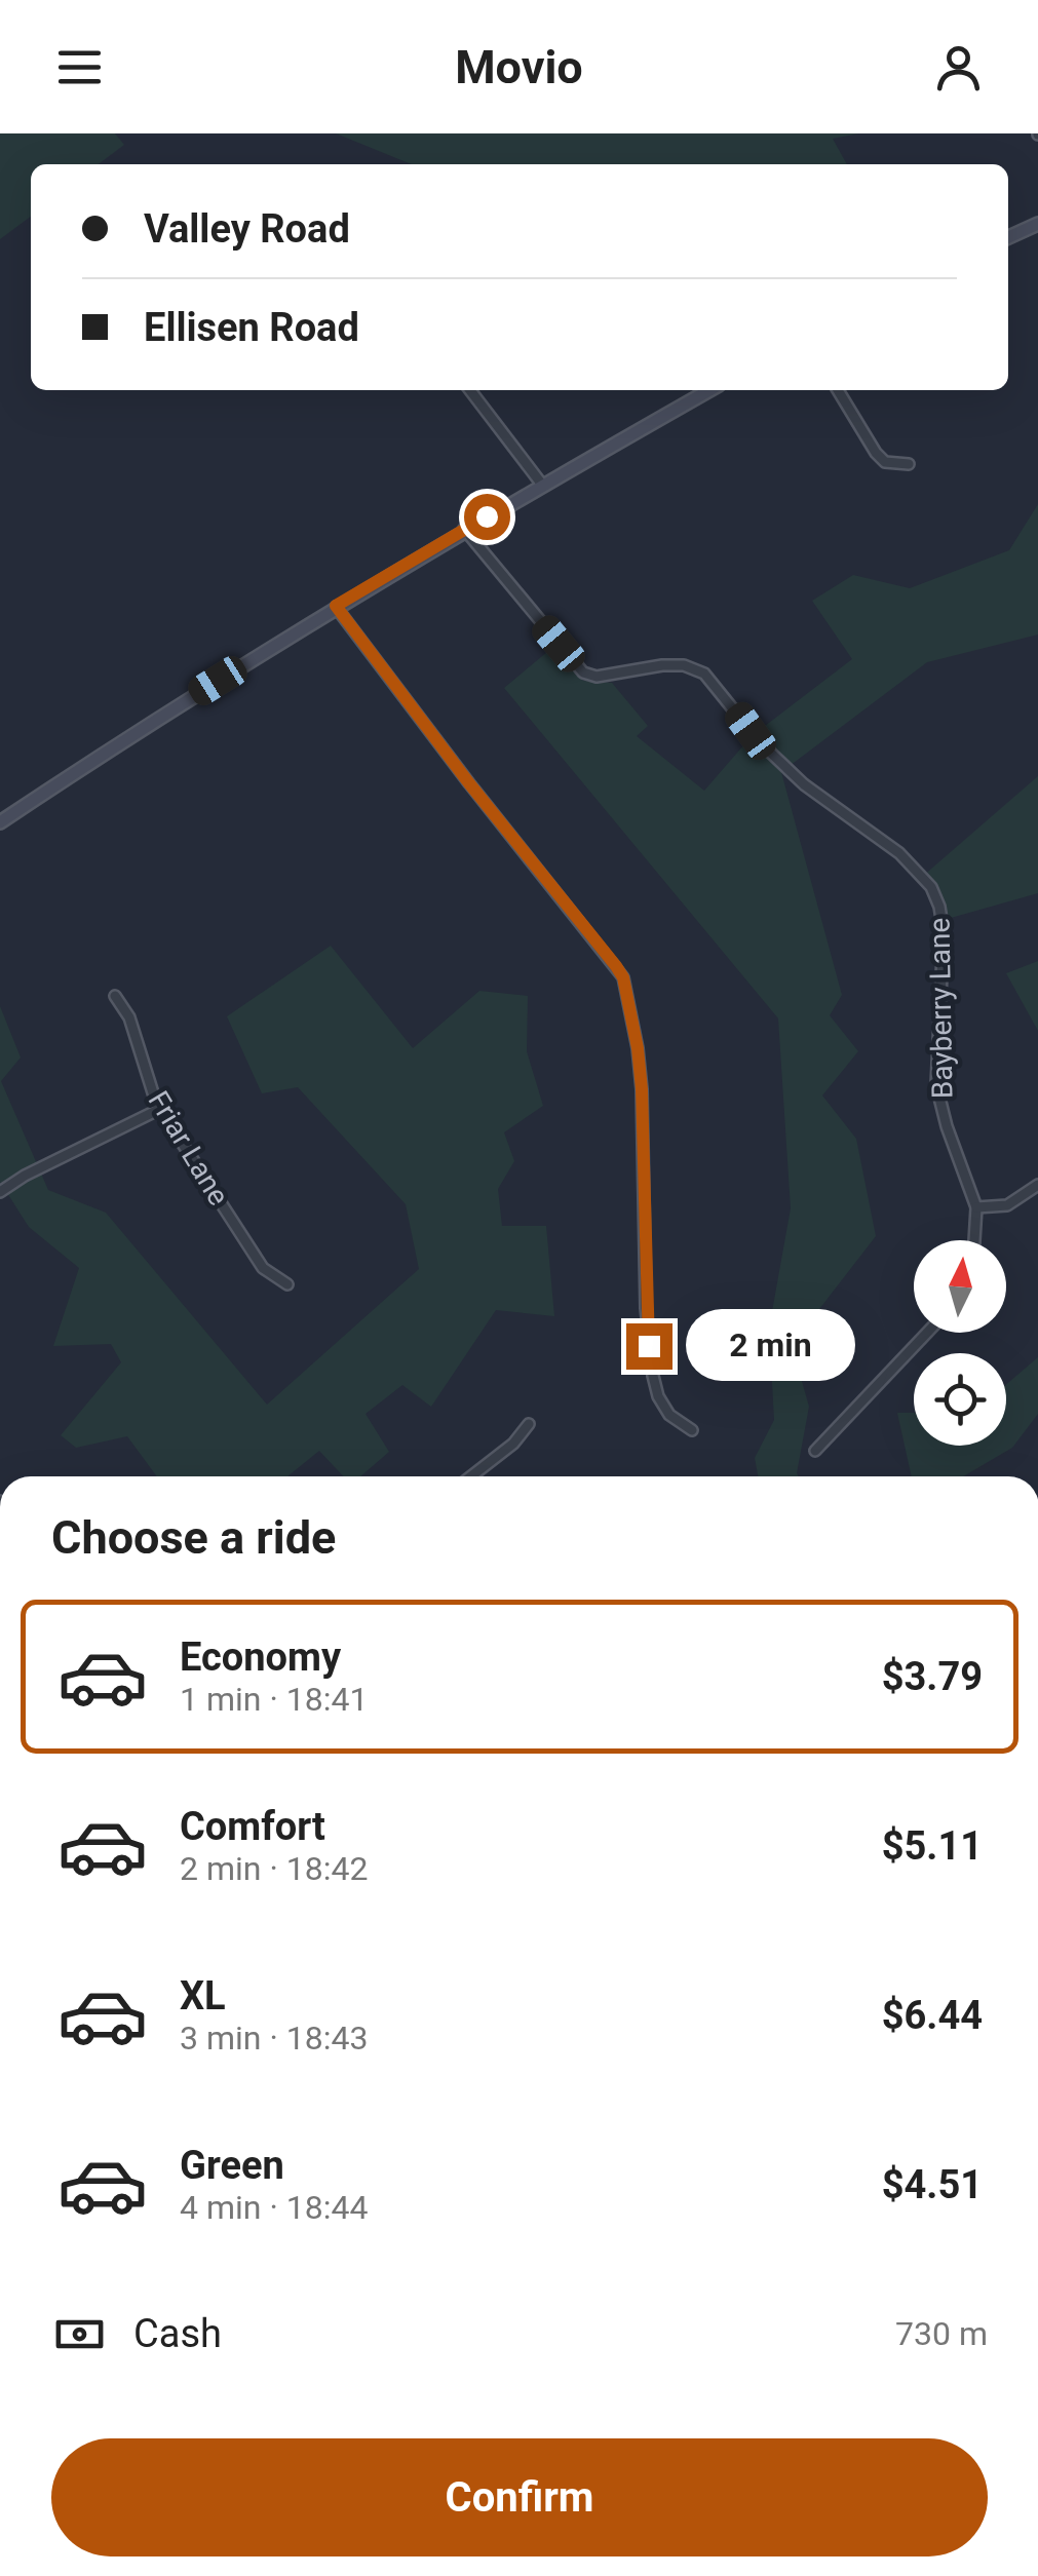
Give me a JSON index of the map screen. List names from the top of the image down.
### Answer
{
  "streets": {
    "street": ["Bayberry Lane", "Friar Lane"]
  },
  "north": "top",
  "page": {
    "header": "Movio",
    "banner": ["Valley Road", "Ellisen Road"],
    "bubble": "2 min",
    "heading": "Choose a ride",
    "list": [
      {
        "name": "Economy",
        "note": "1 min · 18:41",
        "value": "$3.79"
      },
      {
        "name": "Comfort",
        "note": "2 min · 18:42",
        "value": "$5.11"
      },
      {
        "name": "XL",
        "note": "3 min · 18:43",
        "value": "$6.44"
      },
      {
        "name": "Green",
        "note": "4 min · 18:44",
        "value": "$4.51"
      }
    ],
    "pay": ["Cash", "730 m"],
    "buttons": "Confirm"
  }
}
